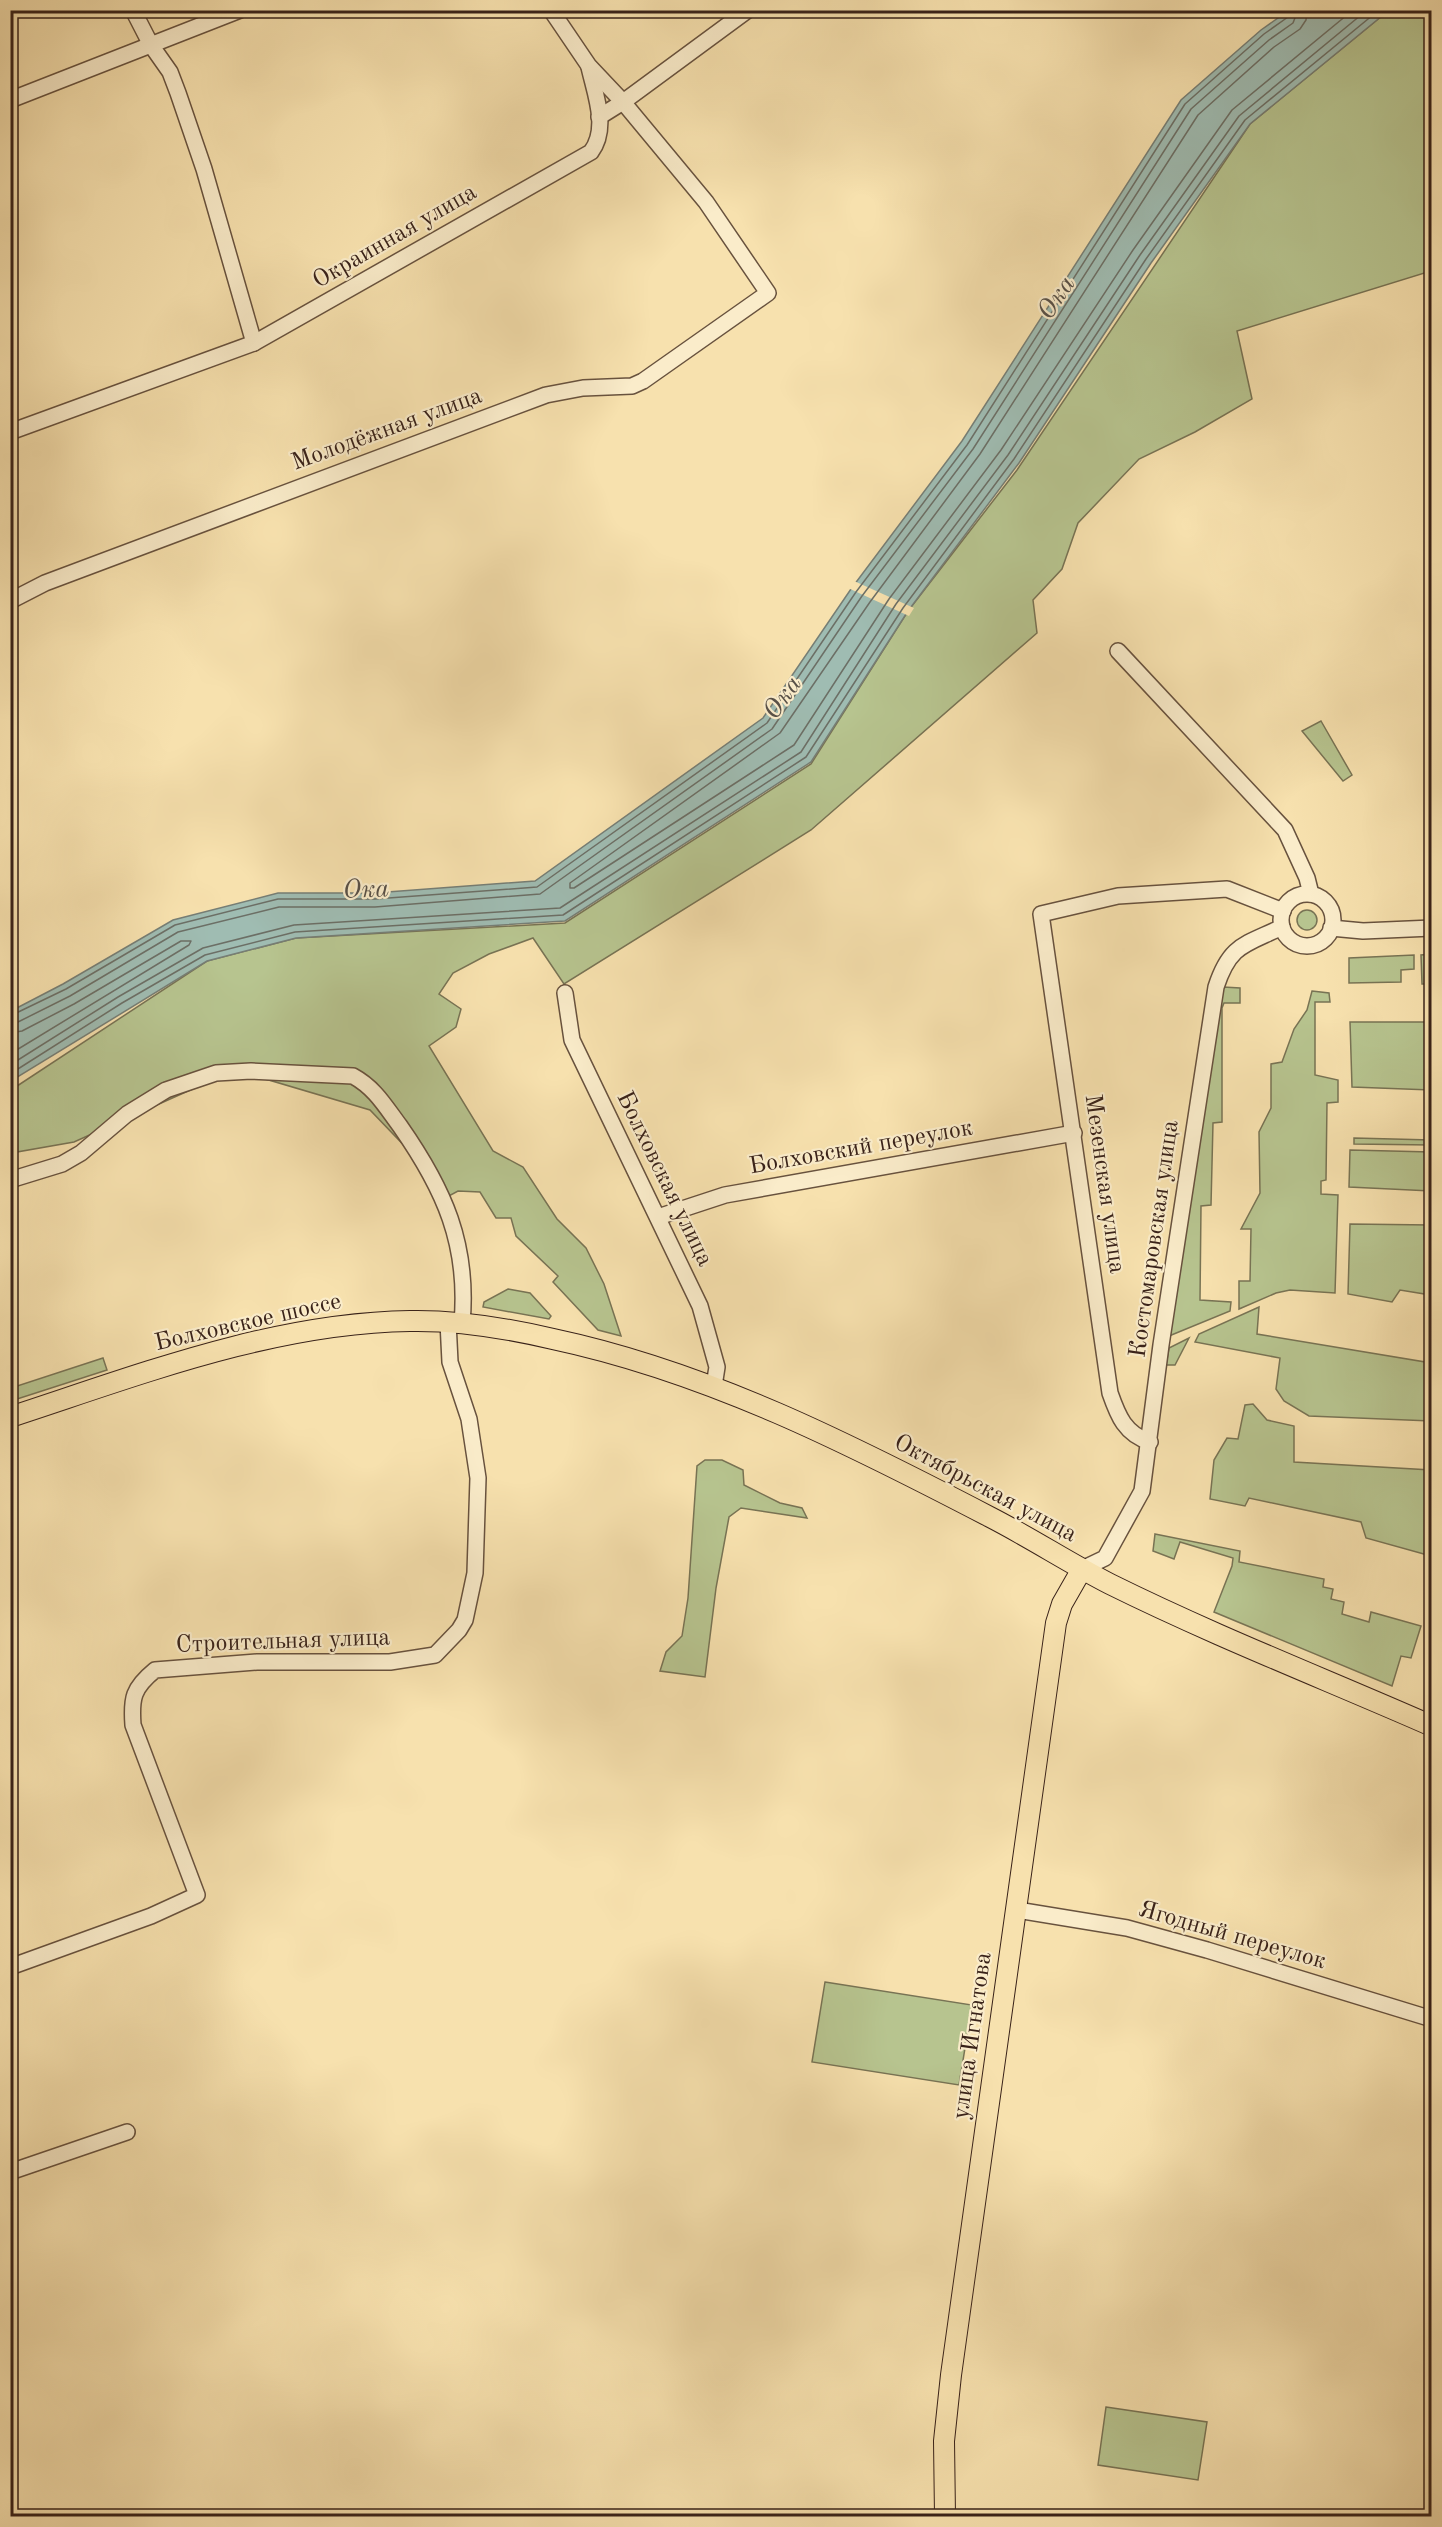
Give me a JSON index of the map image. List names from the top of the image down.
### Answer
{
  "streets": {
    "main road": ["Болховское шоссе", "Октябрьская улица", "улица Игнатова"],
    "street": [
      "Окраинная улица",
      "Молодёжная улица",
      "Болховский переулок",
      "Болховская улица",
      "Мезенская улица",
      "Костомаровская улица",
      "Строительная улица",
      "Ягодный переулок"
    ]
  },
  "crossings": [
    ["Болховский переулок", "Болховская улица"],
    ["Болховский переулок", "Мезенская улица"],
    ["Болховская улица", "Октябрьская улица"],
    ["Мезенская улица", "Костомаровская улица"],
    ["Костомаровская улица", "Октябрьская улица"],
    ["Костомаровская улица", "улица Игнатова"],
    ["Болховское шоссе", "Октябрьская улица"],
    ["Болховское шоссе", "Строительная улица"],
    ["Октябрьская улица", "улица Игнатова"],
    ["Ягодный переулок", "улица Игнатова"]
  ],
  "water": ["Ока"]
}
